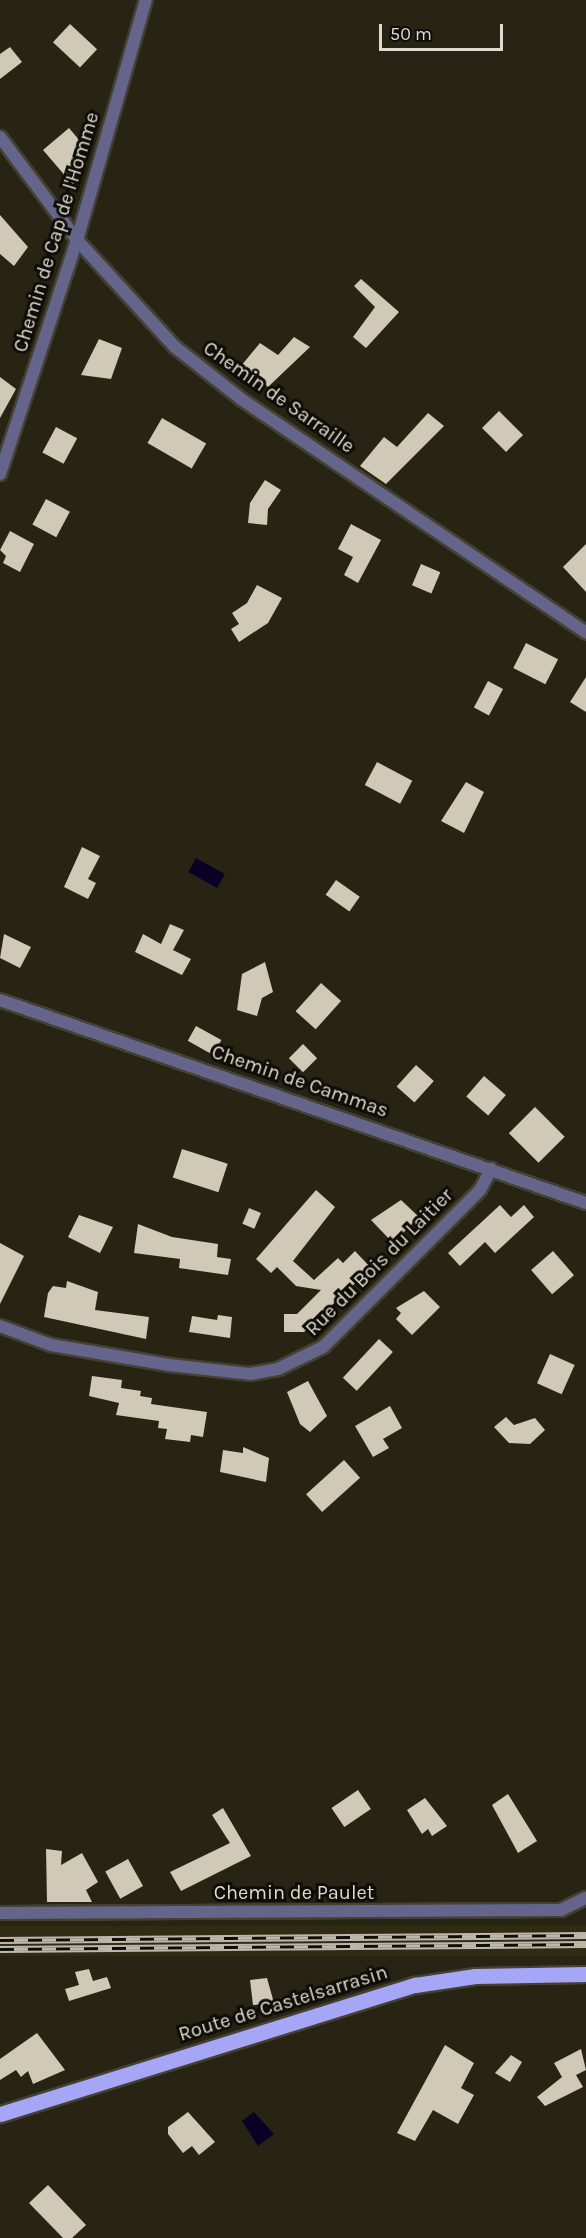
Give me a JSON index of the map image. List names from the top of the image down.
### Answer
{
  "streets": {
    "main road": ["Route de Castelsarrasin"],
    "street": [
      "Chemin de Cap de l'Homme",
      "Chemin de Sarraille",
      "Chemin de Cammas",
      "Rue du Bois du Laitier",
      "Chemin de Paulet"
    ]
  },
  "crossings": [
    ["Chemin de Cap de l'Homme", "Chemin de Sarraille"],
    ["Chemin de Cammas", "Rue du Bois du Laitier"]
  ],
  "scale_bar": "50 m"
}
